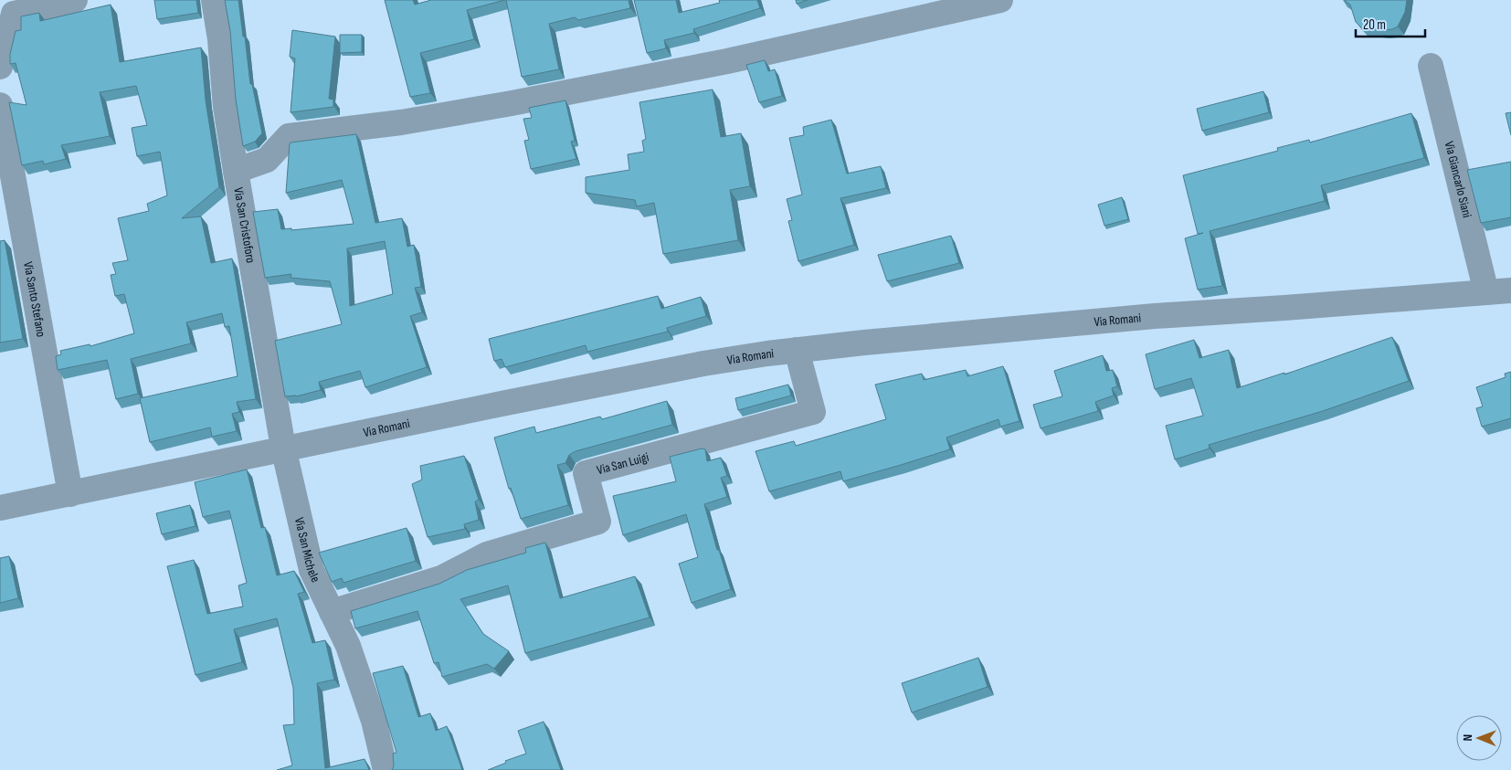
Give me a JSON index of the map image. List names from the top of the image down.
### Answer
{
  "streets": {
    "street": [
      "Via Giancarlo Siani",
      "Via San Cristoforo",
      "Via Santo Stefano",
      "Via Romani",
      "Via San Luigi",
      "Via San Michele"
    ]
  },
  "crossings": [
    ["Via Giancarlo Siani", "Via Romani"],
    ["Via San Cristoforo", "Via Romani"],
    ["Via San Cristoforo", "Via San Michele"],
    ["Via Santo Stefano", "Via Romani"],
    ["Via Romani", "Via San Luigi"],
    ["Via Romani", "Via San Michele"],
    ["Via San Luigi", "Via San Michele"]
  ],
  "scale_bar": "20 m",
  "north": "left"
}
